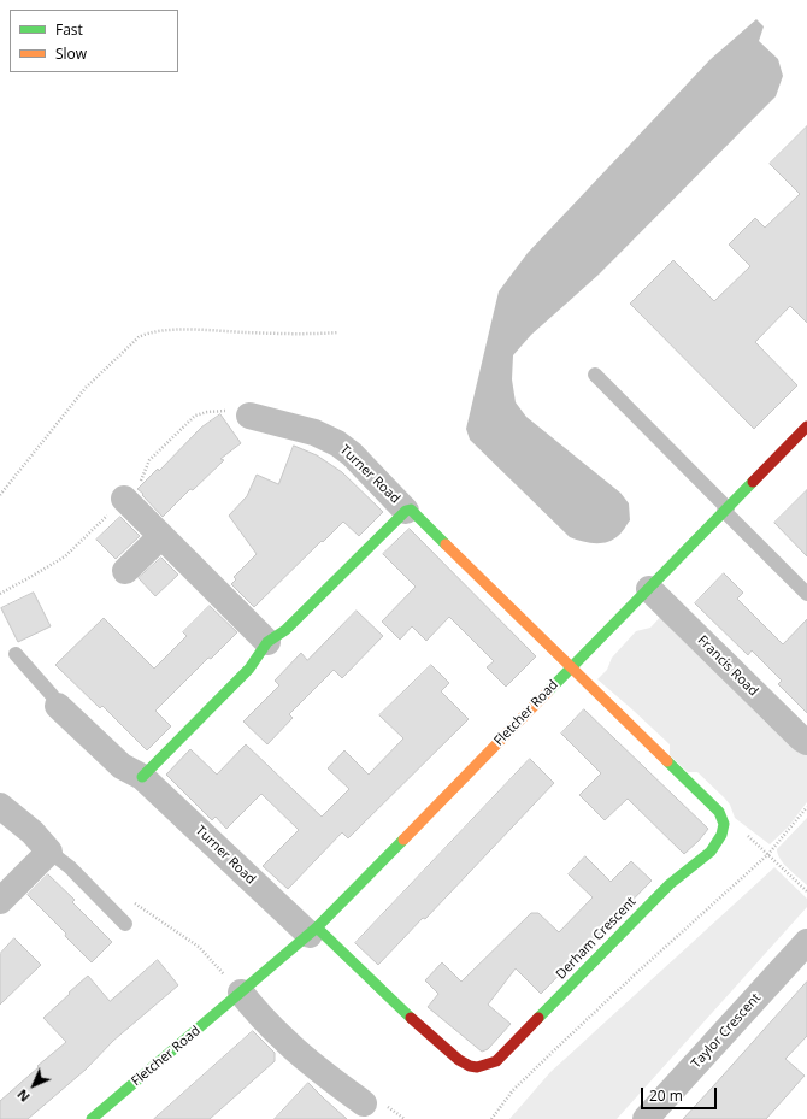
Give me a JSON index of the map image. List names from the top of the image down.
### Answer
{
  "streets": {
    "street": [
      "Turner Road",
      "Francis Road",
      "Fletcher Road",
      "Derham Crescent",
      "Taylor Crescent"
    ]
  },
  "crossings": [
    ["Turner Road", "Fletcher Road"],
    ["Turner Road", "Derham Crescent"],
    ["Francis Road", "Fletcher Road"],
    ["Fletcher Road", "Derham Crescent"]
  ],
  "legend": ["Fast", "Slow"],
  "scale_bar": "20 m",
  "north": "bottom left"
}
